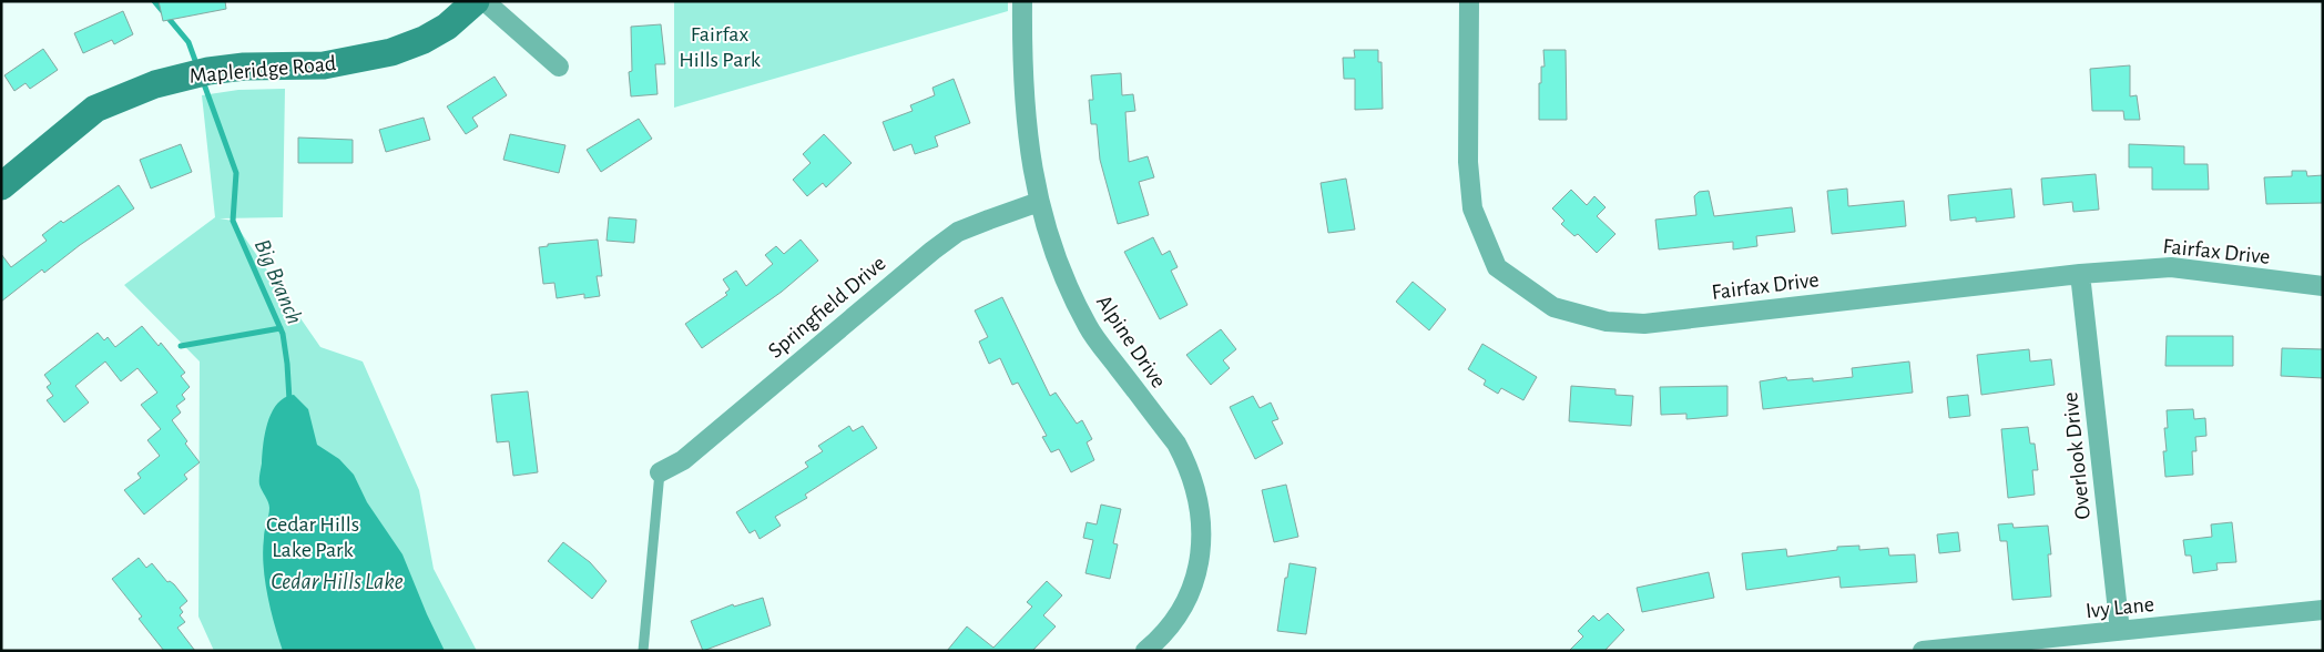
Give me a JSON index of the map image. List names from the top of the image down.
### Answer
{
  "streets": {
    "street": [
      "Mapleridge Road",
      "Fairfax Drive",
      "Springfield Drive",
      "Alpine Drive",
      "Overlook Drive",
      "Ivy Lane"
    ]
  },
  "crossings": [
    ["Fairfax Drive", "Overlook Drive"],
    ["Springfield Drive", "Alpine Drive"],
    ["Overlook Drive", "Ivy Lane"]
  ],
  "water": ["Big Branch", "Cedar Hills Lake"],
  "parks": ["Fairfax Hills Park", "Cedar Hills Lake Park"]
}
